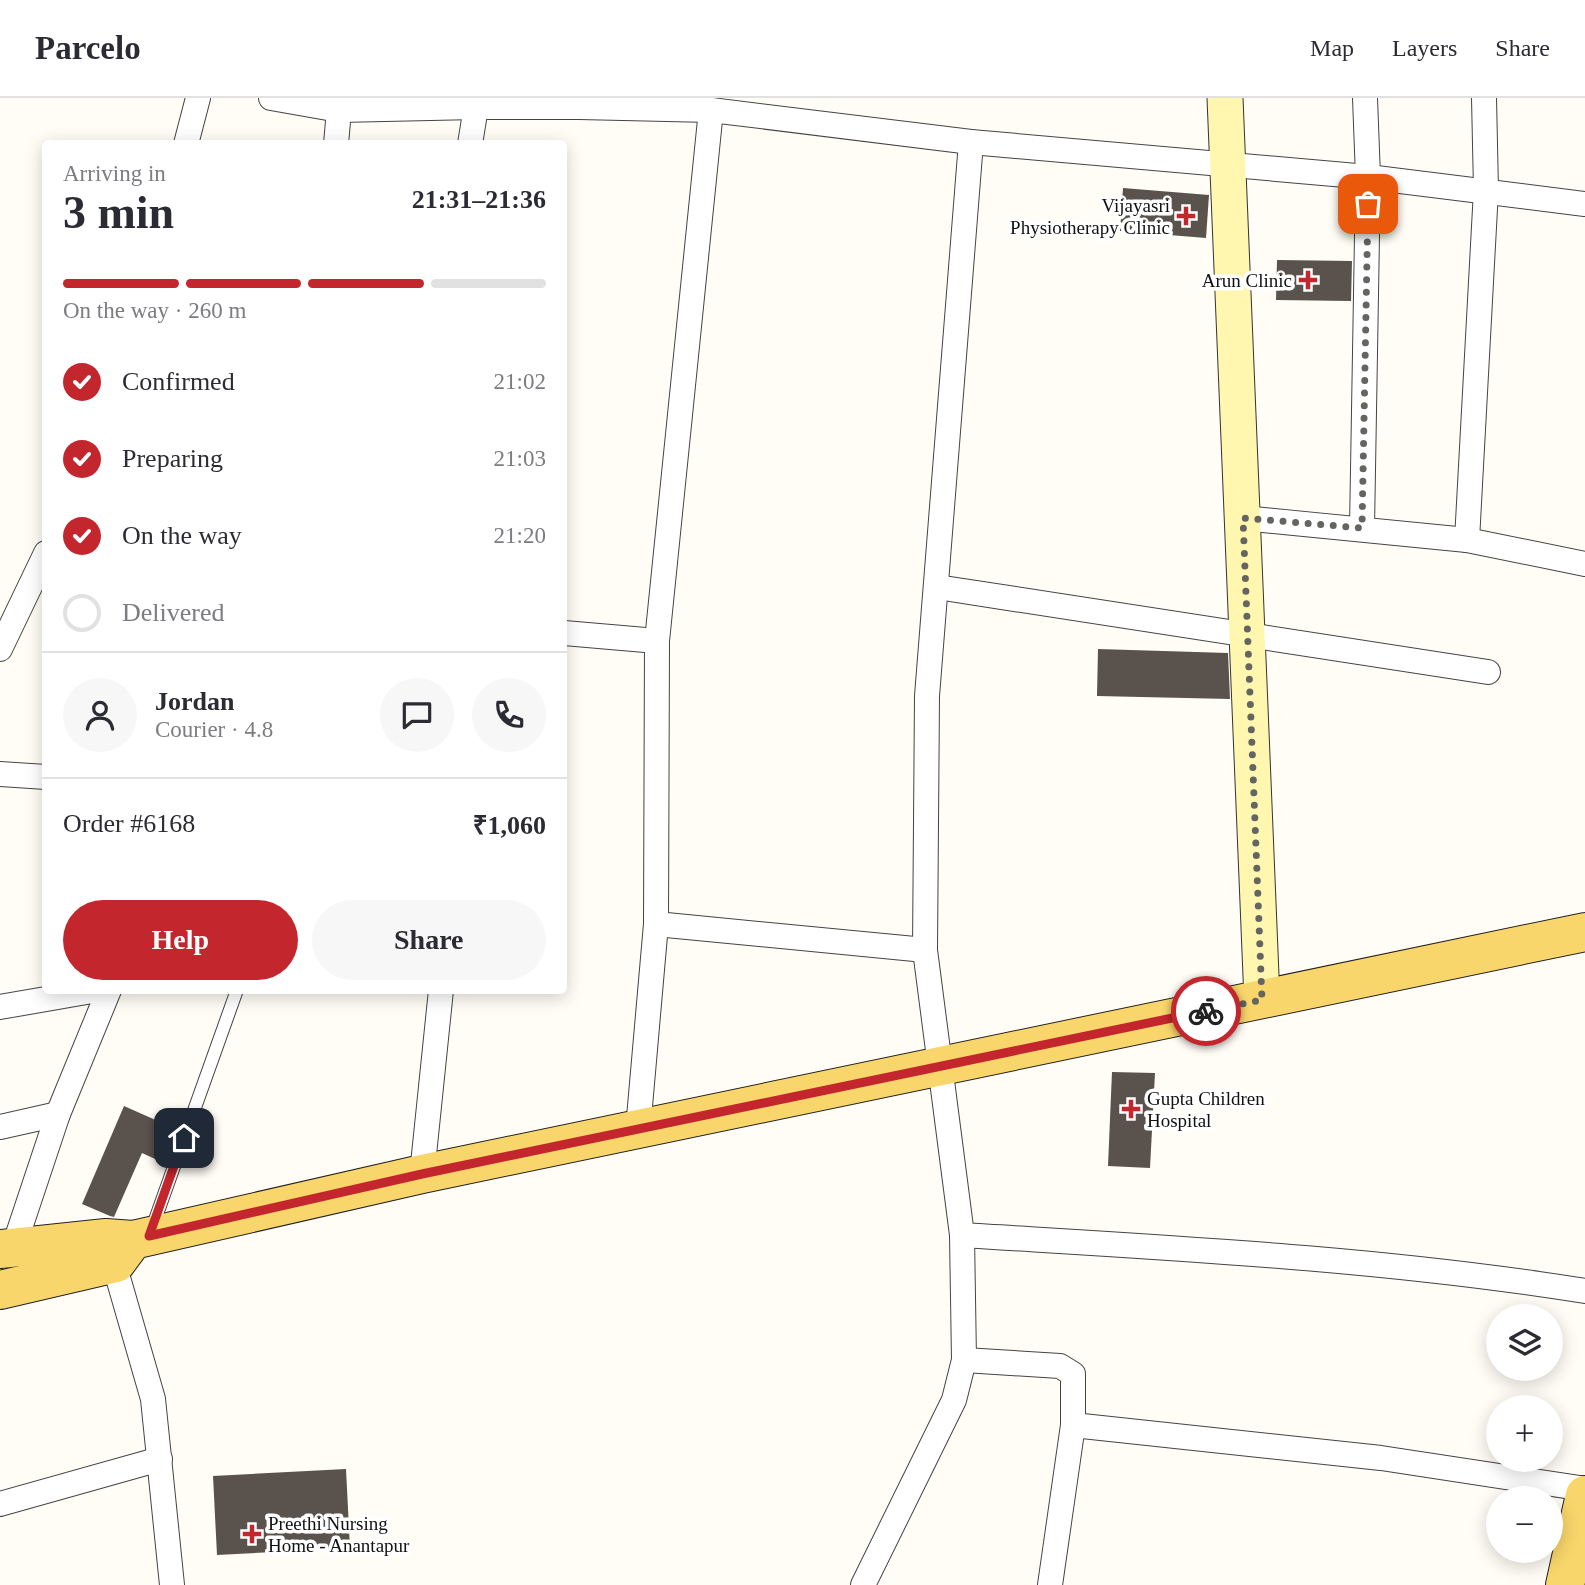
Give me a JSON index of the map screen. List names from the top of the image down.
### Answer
{
  "places": {
    "health": [
      "Vijayasri Physiotherapy Clinic",
      "Arun Clinic",
      "Gupta Children Hospital",
      "Preethi Nursing Home - Anantapur"
    ]
  },
  "page": {
    "header": "Parcelo",
    "nav": ["Map", "Layers", "Share"],
    "heading": ["3 min", "Arriving in", "21:31–21:36"],
    "panel": [
      "Jordan",
      "Courier · 4.8",
      "Order #6168",
      "₹1,060"
    ],
    "bar": "On the way · 260 m",
    "list": [
      ["Confirmed", "21:02"],
      ["Preparing", "21:03"],
      ["On the way", "21:20"],
      "Delivered"
    ],
    "buttons": ["Help", "Share"],
    "map_buttons": ["+", "−"]
  }
}
